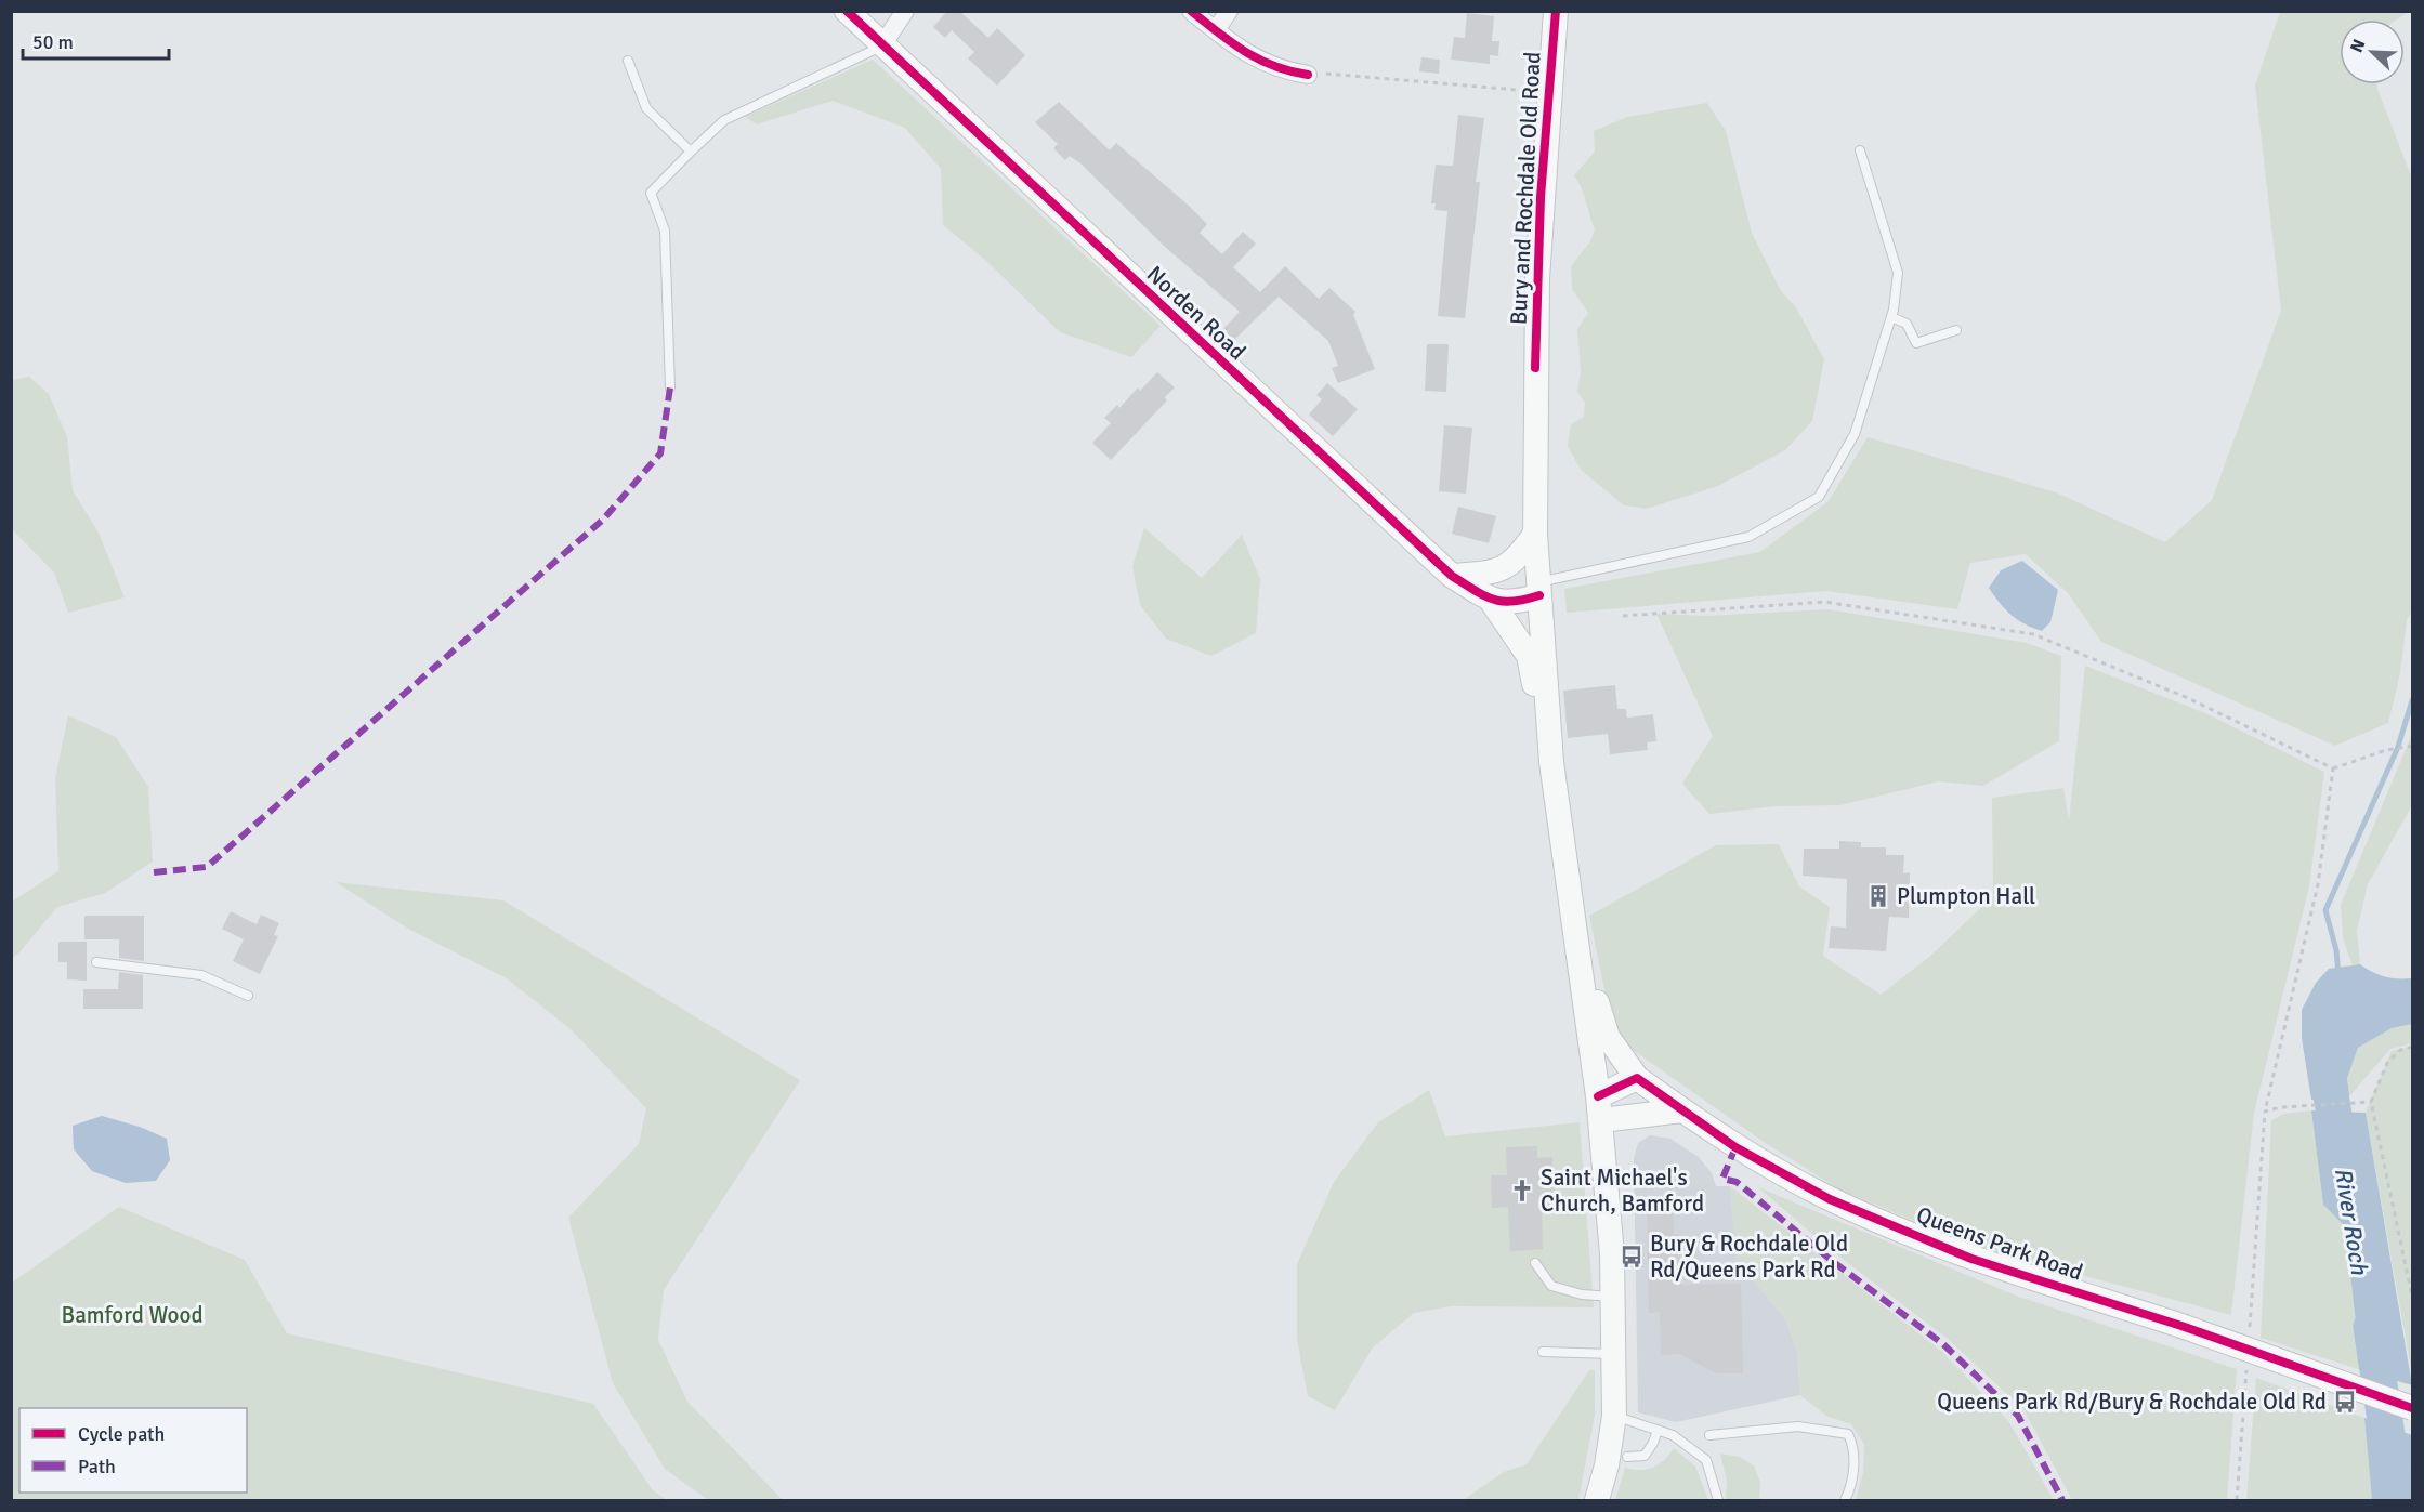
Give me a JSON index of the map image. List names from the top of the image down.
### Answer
{
  "streets": {
    "street": ["Bury and Rochdale Old Road", "Norden Road", "Queens Park Road"]
  },
  "crossings": [
    ["Bury and Rochdale Old Road", "Queens Park Road"]
  ],
  "water": ["River Roch"],
  "parks": ["Bamford Wood"],
  "places": {
    "building": ["Plumpton Hall"],
    "church": ["Saint Michael's Church, Bamford"],
    "bus stop": ["Bury & Rochdale Old Rd/Queens Park Rd", "Queens Park Rd/Bury & Rochdale Old Rd"]
  },
  "legend": ["Cycle path", "Path"],
  "scale_bar": "50 m",
  "north": "top left"
}
